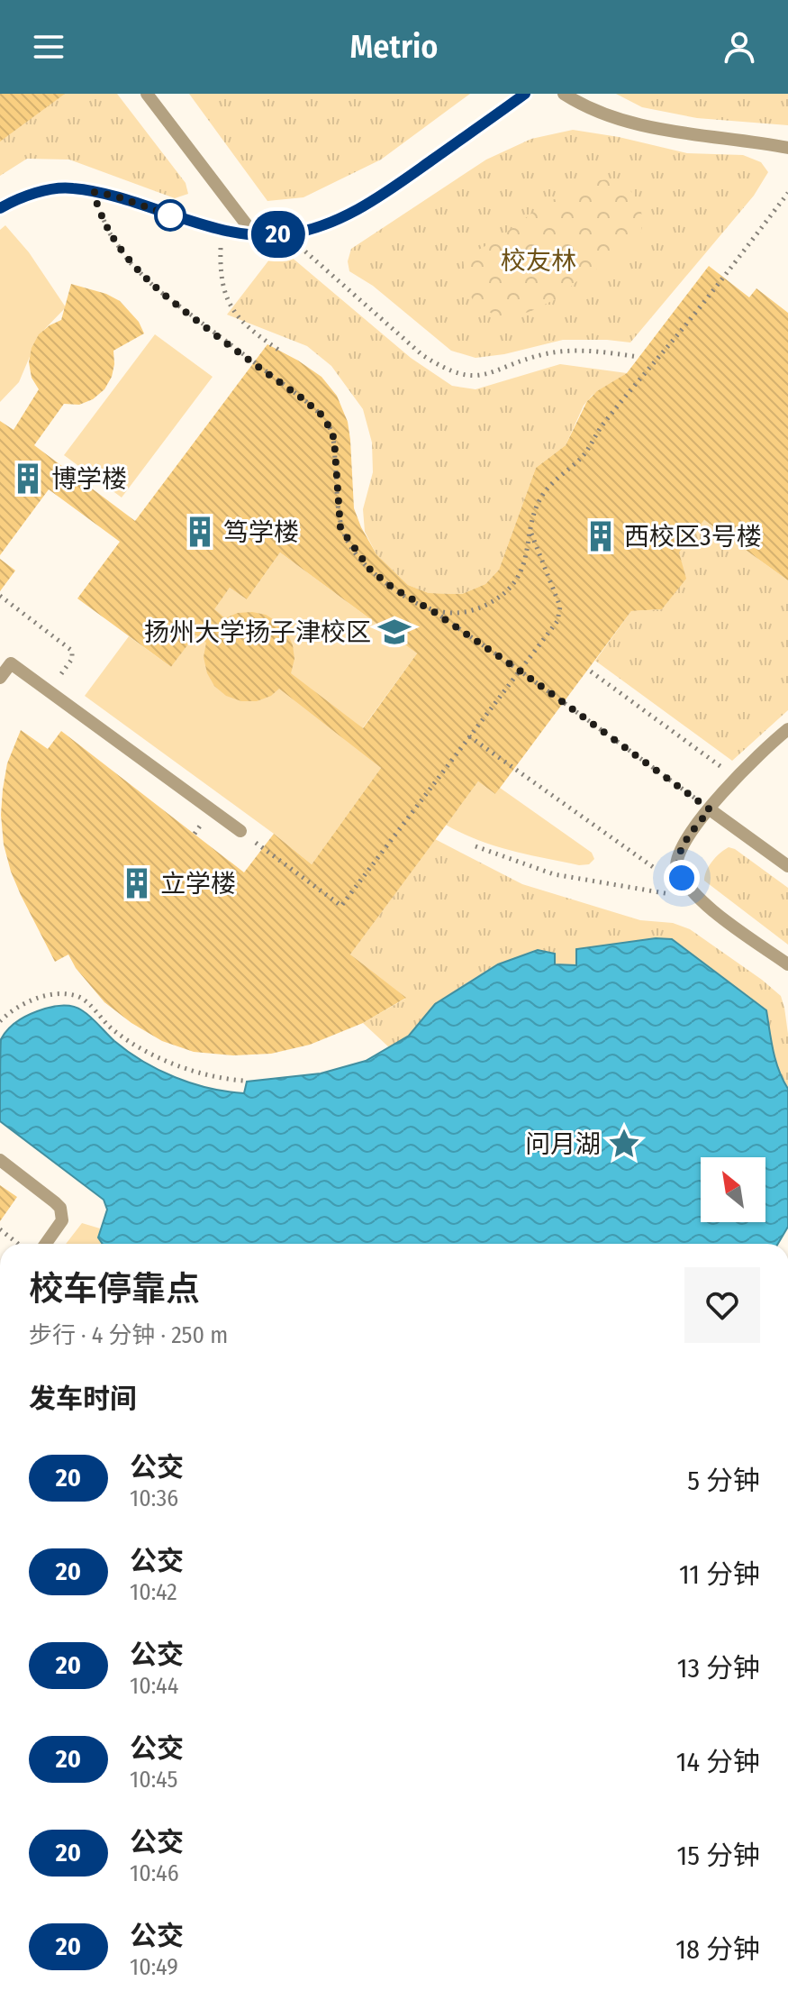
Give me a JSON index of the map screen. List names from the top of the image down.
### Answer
{
  "parks": ["校友林"],
  "places": {
    "building": [
      "博学楼",
      "笃学楼",
      "西校区3号楼",
      "立学楼"
    ],
    "school or university": ["扬州大学扬子津校区"],
    "place": ["问月湖"]
  },
  "lines": ["bus line 20"],
  "north": "top left",
  "page": {
    "header": "Metrio",
    "on_map": "20",
    "heading": [
      ["校车停靠点", "步行 · 4 分钟 · 250 m"],
      "发车时间"
    ],
    "list": [
      {
        "mark": "20",
        "name": "公交",
        "note": "10:36",
        "value": "5 分钟"
      },
      {
        "mark": "20",
        "name": "公交",
        "note": "10:42",
        "value": "11 分钟"
      },
      {
        "mark": "20",
        "name": "公交",
        "note": "10:44",
        "value": "13 分钟"
      },
      {
        "mark": "20",
        "name": "公交",
        "note": "10:45",
        "value": "14 分钟"
      },
      {
        "mark": "20",
        "name": "公交",
        "note": "10:46",
        "value": "15 分钟"
      },
      {
        "mark": "20",
        "name": "公交",
        "note": "10:49",
        "value": "18 分钟"
      }
    ]
  }
}
